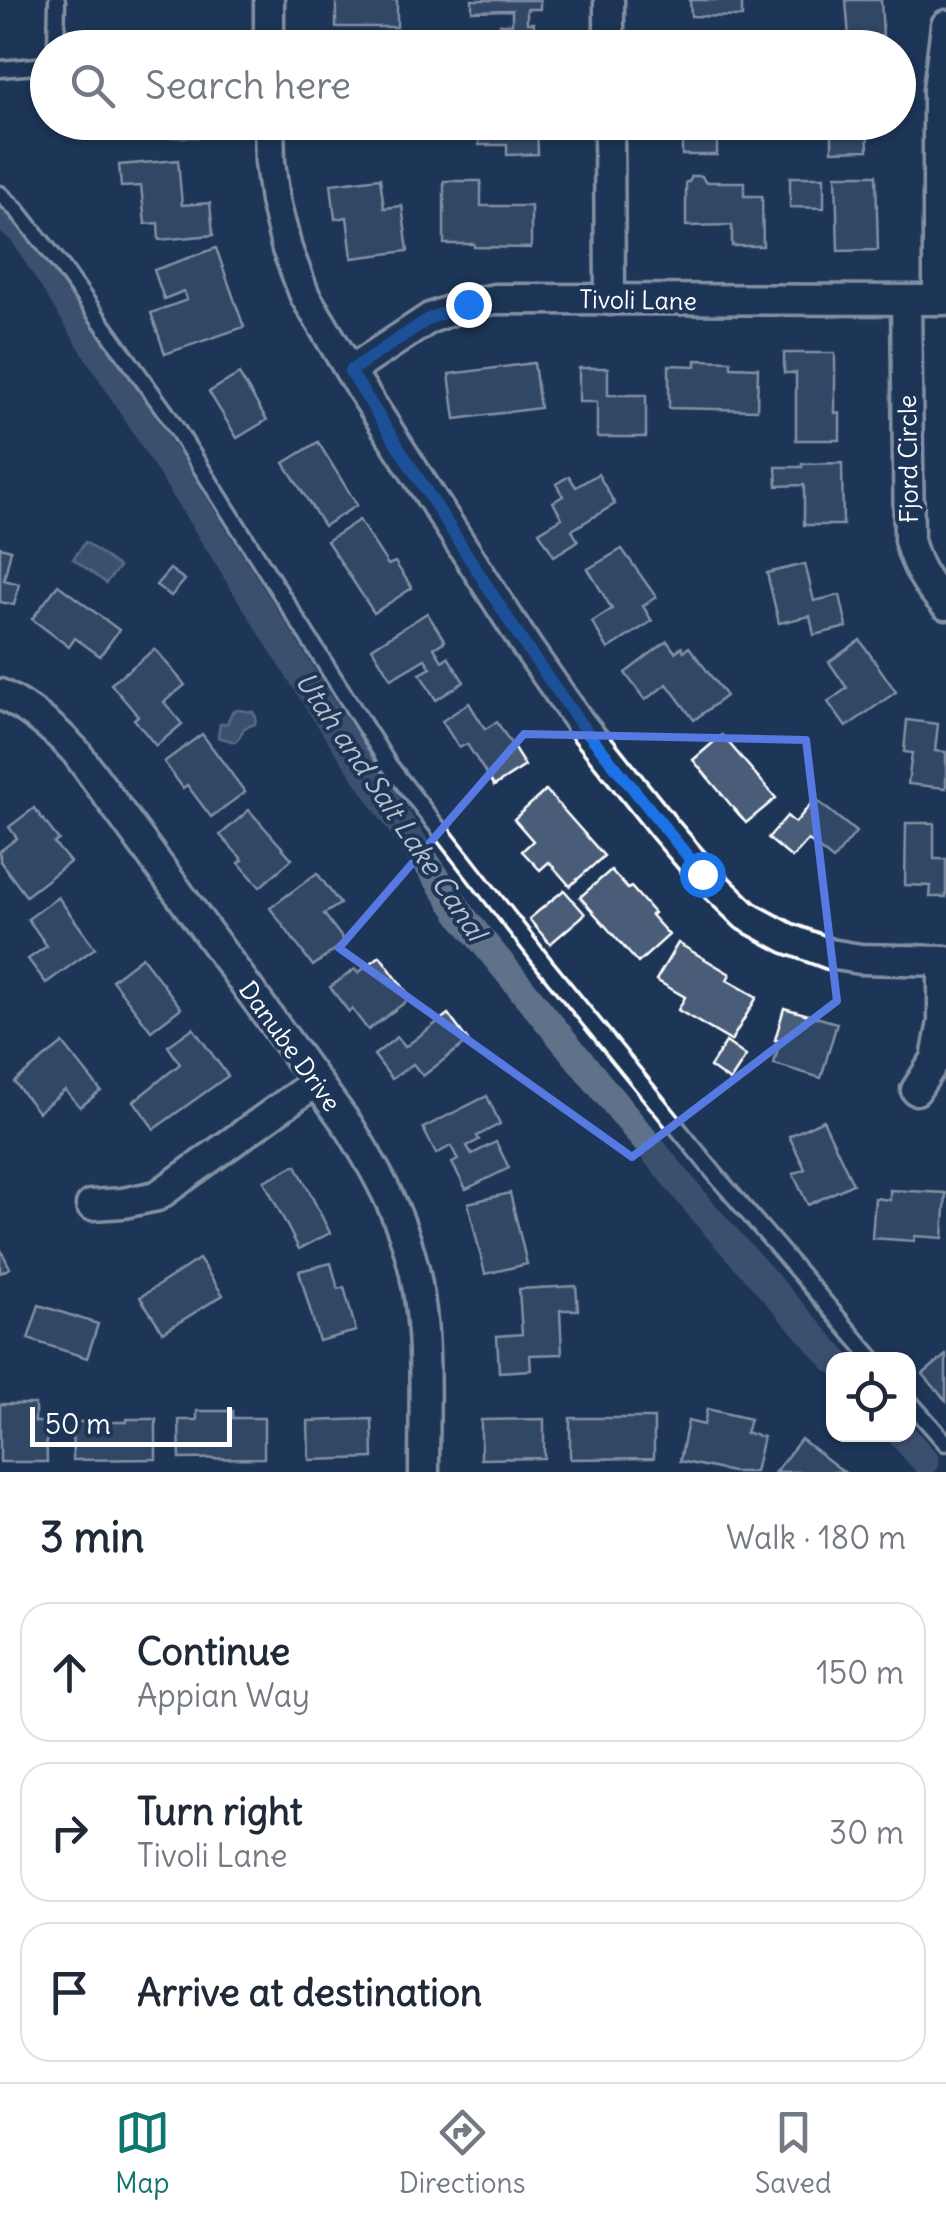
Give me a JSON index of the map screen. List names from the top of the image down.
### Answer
{
  "streets": {
    "street": ["Tivoli Lane", "Fjord Circle", "Danube Drive"]
  },
  "crossings": [
    ["Tivoli Lane", "Fjord Circle"]
  ],
  "water": ["Utah and Salt Lake Canal"],
  "scale_bar": "50 m",
  "page": {
    "search": "Search here",
    "scale": "50 m",
    "heading": ["3 min", "Walk · 180 m"],
    "list": [
      ["Continue", "Appian Way", "150 m"],
      ["Turn right", "Tivoli Lane", "30 m"],
      "Arrive at destination"
    ],
    "nav": ["Map", "Directions", "Saved"]
  }
}
